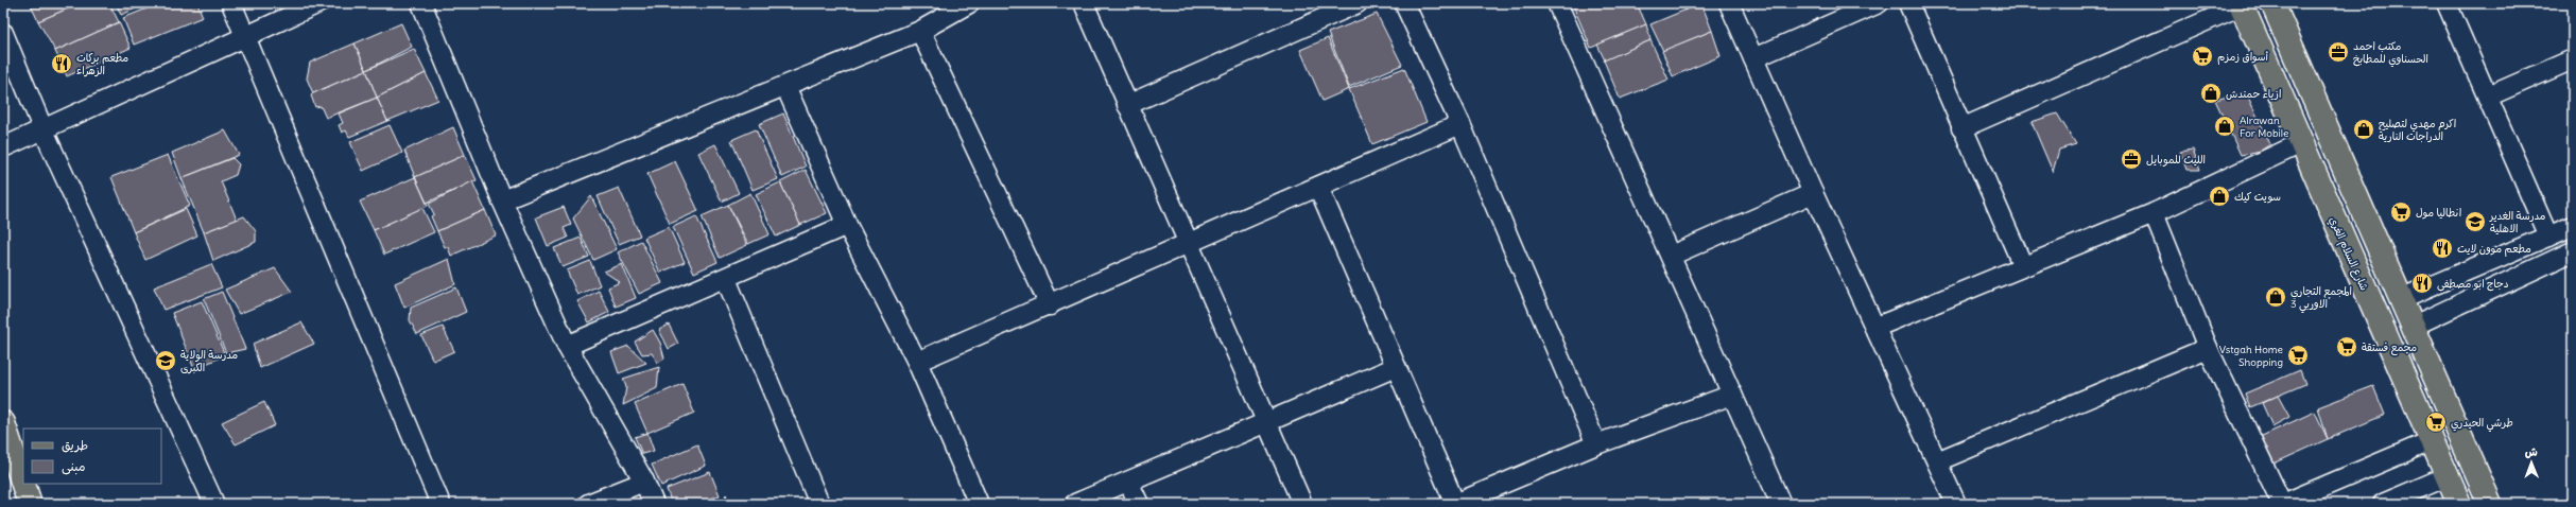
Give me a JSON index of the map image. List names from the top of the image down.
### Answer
{
  "streets": {
    "main road": ["شارع السلام الغري"]
  },
  "places": {
    "office": ["مكتب احمد الحسناوي للمطابخ", "الليث للموبايل"],
    "supermarket": [
      "أسواق زمزم",
      "انطاليا مول",
      "مجمع فستقة",
      "Vstgah Home Shopping",
      "طرشي الحيدري"
    ],
    "restaurant": ["مطعم بركات الزهراء", "مطعم موون لايت", "دجاج ابو مصطفى"],
    "shop": [
      "ازياء حمندش",
      "Alrawan For Mobile",
      "اكرم مهدي لتصليح الدراجات النارية",
      "سويت كيك",
      "المجمع التجاري الاوربي 3"
    ],
    "school or university": ["مدرسة الغدير الاهلية", "مدرسة الولاية الكبرى"]
  },
  "legend": ["طريق", "مبنى"],
  "north": "top"
}
